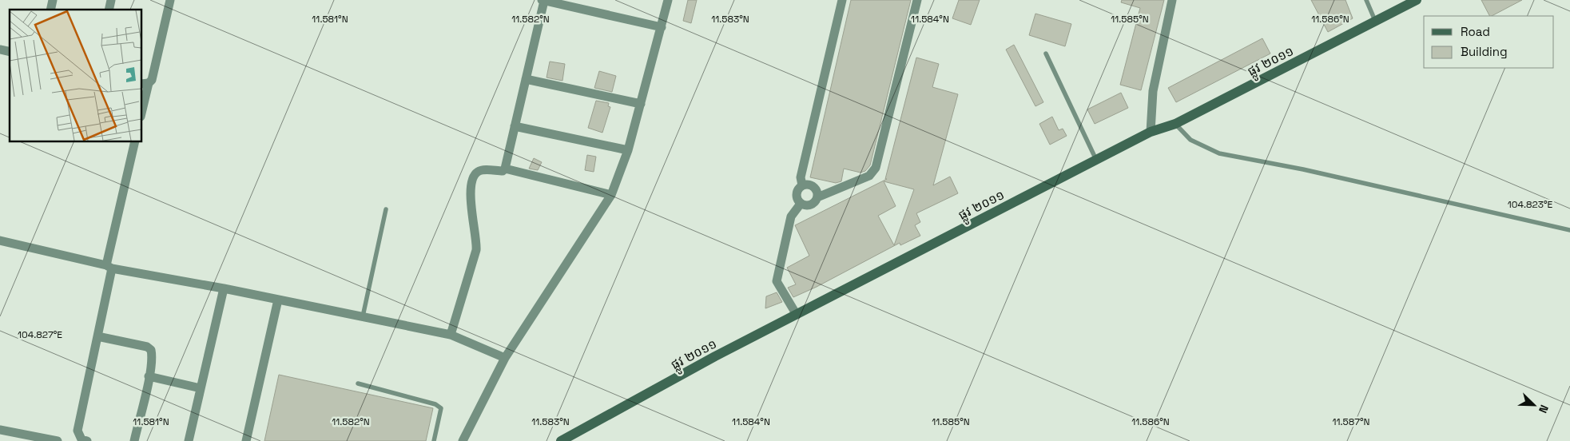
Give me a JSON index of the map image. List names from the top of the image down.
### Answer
{
  "streets": {
    "main road": ["ផ្លូវ ២០១១"]
  },
  "legend": ["Road", "Building"],
  "north": "bottom right",
  "coordinates": [
    "11.581°N",
    "11.582°N",
    "11.583°N",
    "11.584°N",
    "11.585°N",
    "11.586°N",
    "104.823°E",
    "104.827°E",
    "11.587°N"
  ]
}
